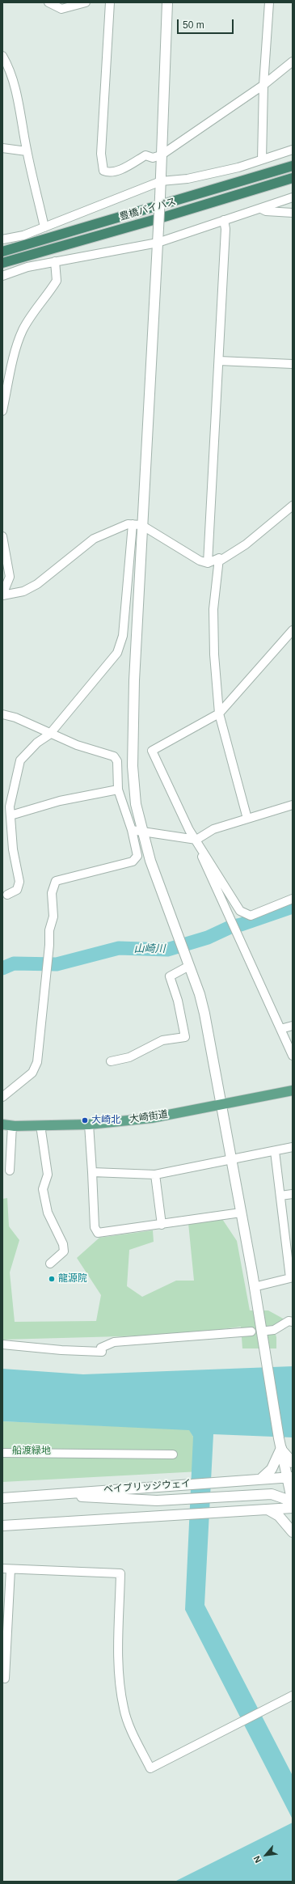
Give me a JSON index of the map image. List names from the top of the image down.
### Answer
{
  "streets": {
    "highway": ["豊橋バイパス"],
    "main road": ["大崎街道"],
    "street": ["ベイブリッジウェイ"]
  },
  "water": ["山崎川"],
  "parks": ["船渡緑地"],
  "places": ["大崎北", "龍源院"],
  "scale_bar": "50 m",
  "north": "bottom left"
}
